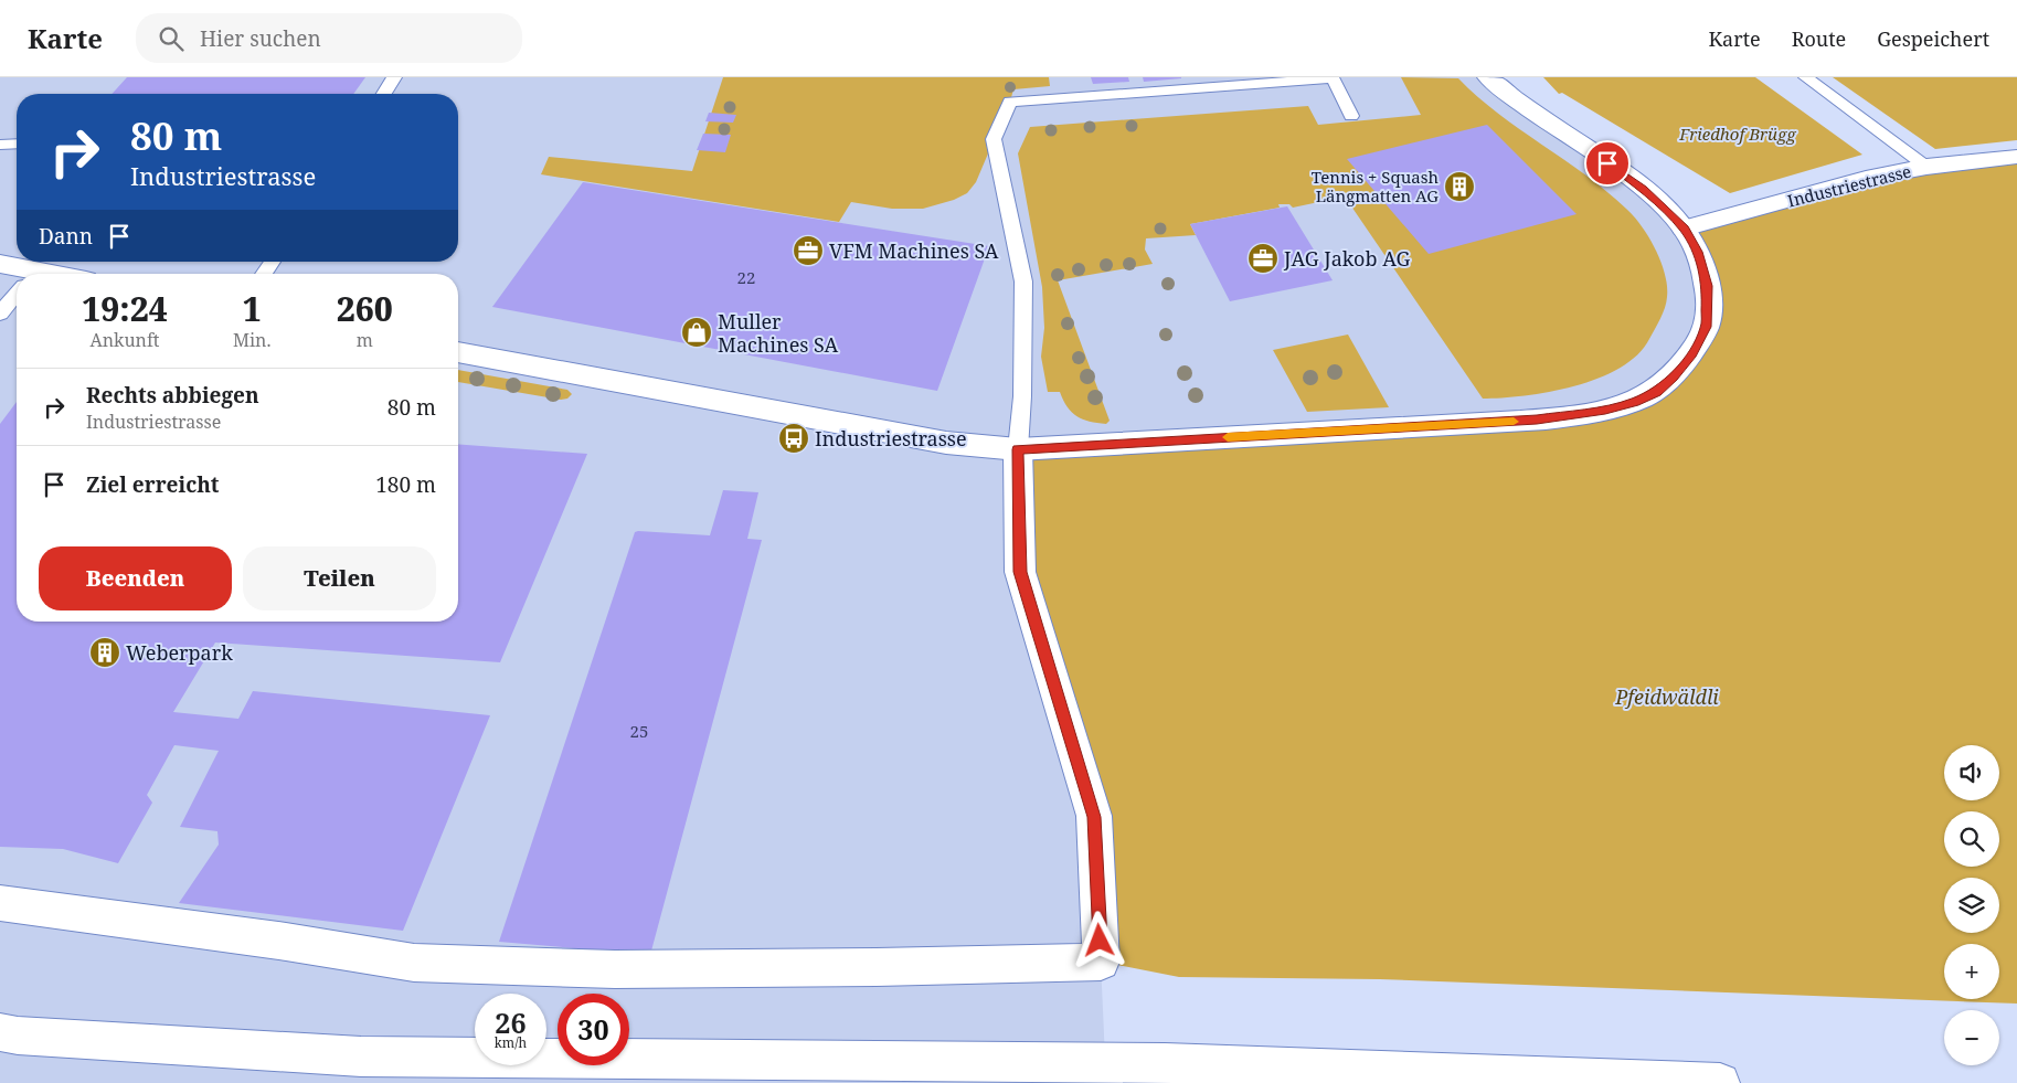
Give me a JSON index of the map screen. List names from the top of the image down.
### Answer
{
  "streets": {
    "main road": ["Industriestrasse"]
  },
  "parks": ["Friedhof Brügg", "Pfeidwäldli"],
  "places": {
    "building": ["Tennis + Squash Längmatten AG", "Weberpark"],
    "office": ["VFM Machines SA", "JAG Jakob AG"],
    "shop": ["Muller Machines SA"],
    "bus stop": ["Industriestrasse"]
  },
  "house_numbers": ["22", "25"],
  "page": {
    "header": "Karte",
    "search": "Hier suchen",
    "nav": ["Karte", "Route", "Gespeichert"],
    "turn": ["80 m", "Industriestrasse"],
    "then": "Dann",
    "eta": [
      "19:24",
      "Ankunft",
      "1",
      "Min.",
      "260",
      "m"
    ],
    "list": [
      {
        "name": "Rechts abbiegen",
        "note": "Industriestrasse",
        "value": "80 m"
      },
      {
        "name": "Ziel erreicht",
        "value": "180 m"
      }
    ],
    "buttons": ["Beenden", "Teilen"],
    "map_buttons": ["+", "−"],
    "speed": "26 km/h",
    "limit": "30"
  }
}
